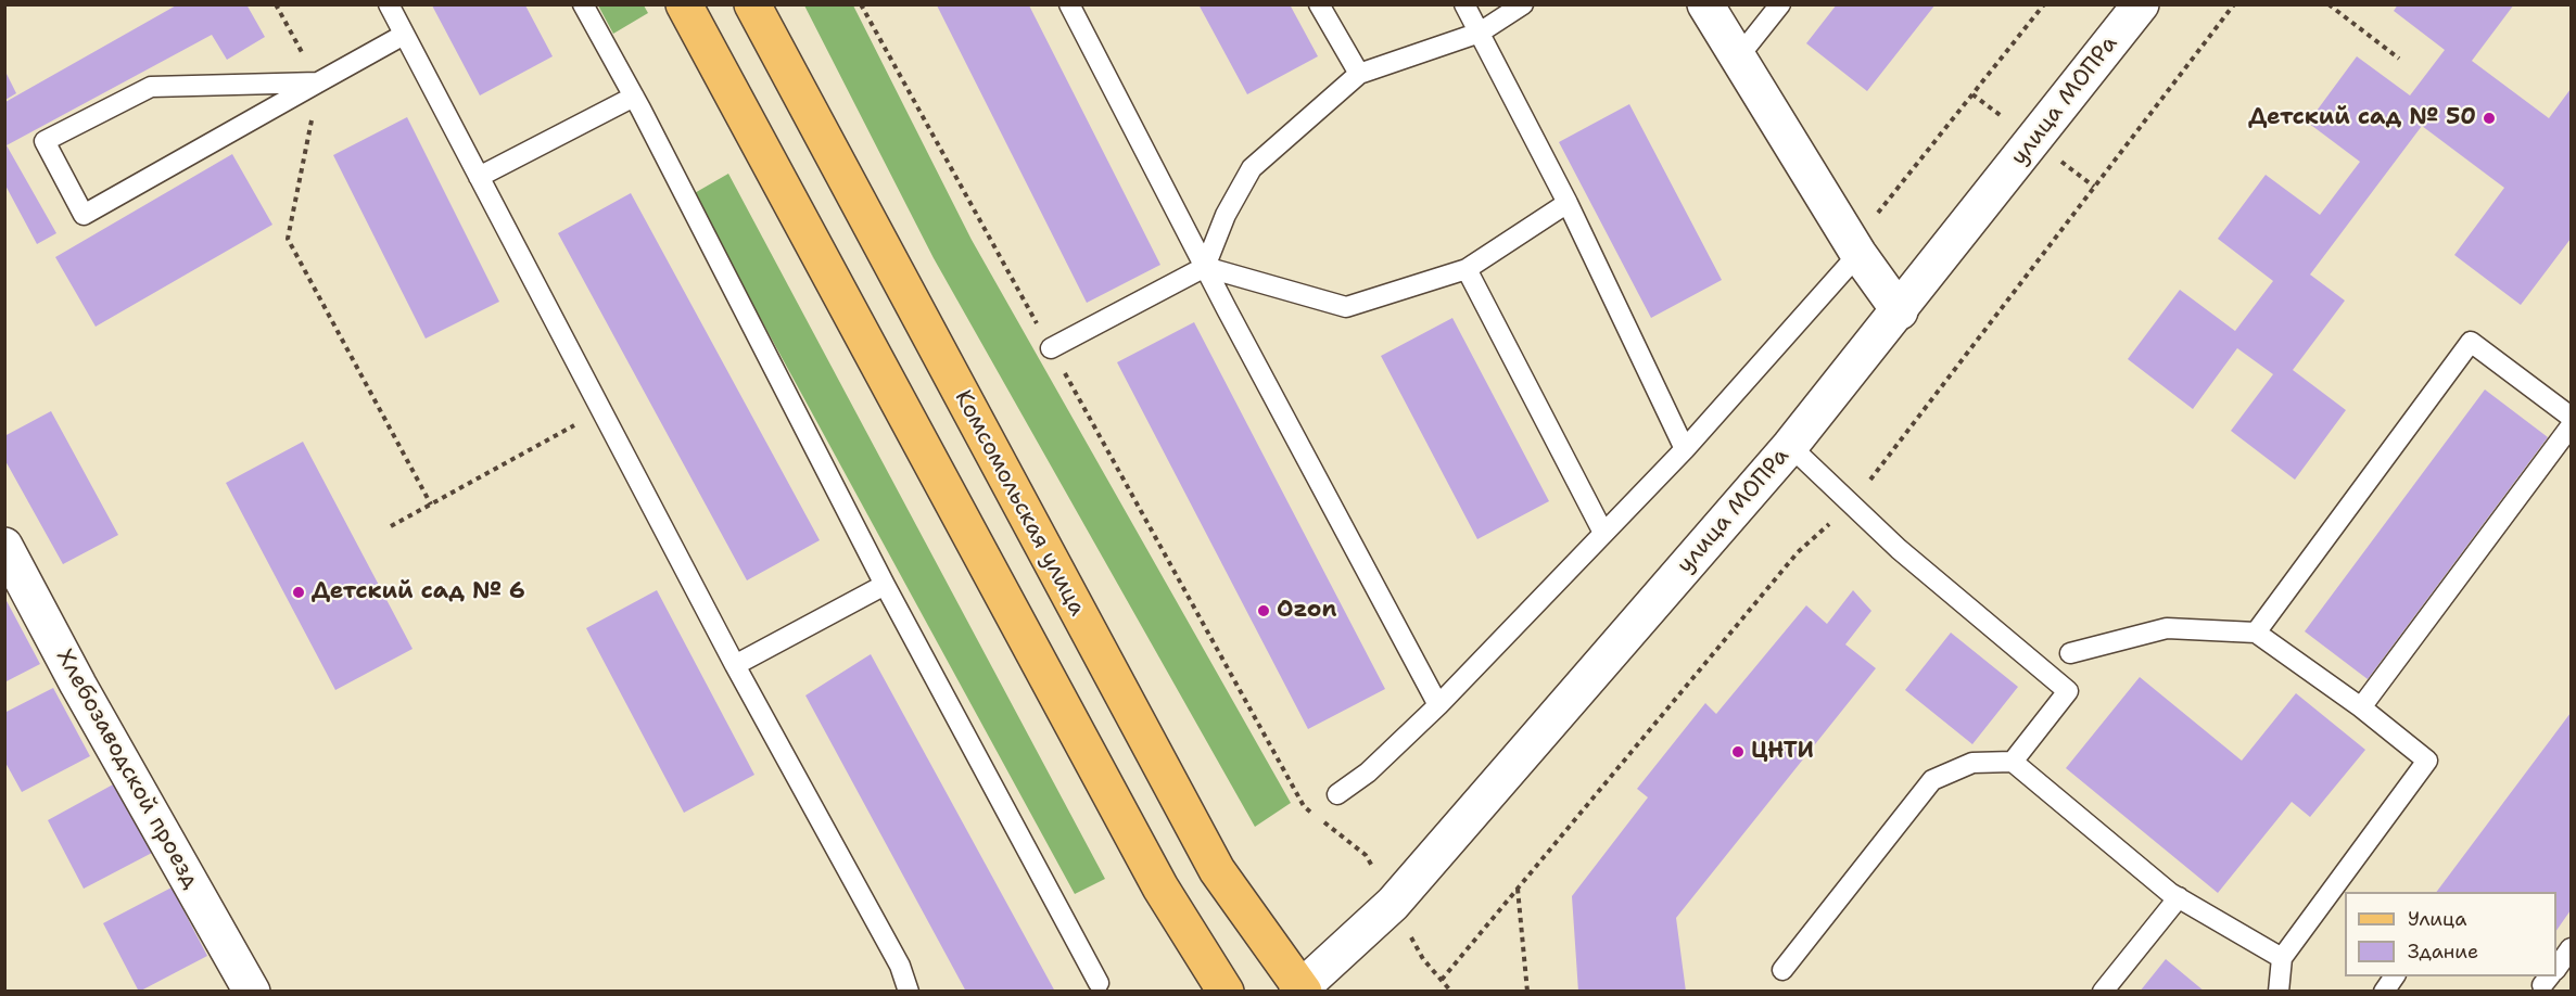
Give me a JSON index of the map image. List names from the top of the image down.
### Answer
{
  "streets": {
    "main road": ["Комсомольская улица"],
    "street": ["улица МОПРа", "Хлебозаводской проезд"]
  },
  "crossings": [
    ["улица МОПРа", "Комсомольская улица"]
  ],
  "places": [
    "Детский сад № 50",
    "Детский сад № 6",
    "Ozon",
    "ЦНТИ"
  ],
  "legend": ["Улица", "Здание"]
}
